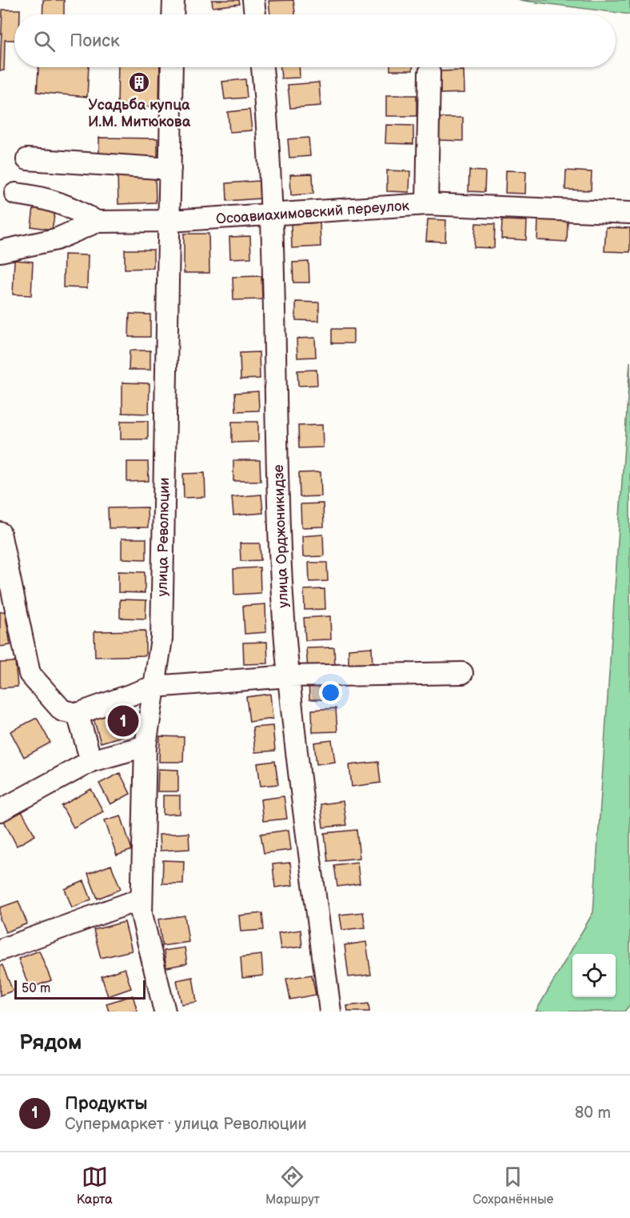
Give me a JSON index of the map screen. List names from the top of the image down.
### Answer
{
  "streets": {
    "street": ["Осоавиахимовский переулок", "улица Орджоникидзе", "улица Революции"]
  },
  "crossings": [
    ["Осоавиахимовский переулок", "улица Орджоникидзе"],
    ["Осоавиахимовский переулок", "улица Революции"]
  ],
  "places": {
    "building": ["Усадьба купца И.М. Митюкова"]
  },
  "scale_bar": "50 m",
  "page": {
    "search": "Поиск",
    "pins": "1",
    "scale": "50 m",
    "heading": "Рядом",
    "list": [
      {
        "mark": "1",
        "name": "Продукты",
        "note": "Супермаркет · улица Революции",
        "value": "80 m"
      }
    ],
    "nav": ["Карта", "Маршрут", "Сохранённые"]
  }
}
